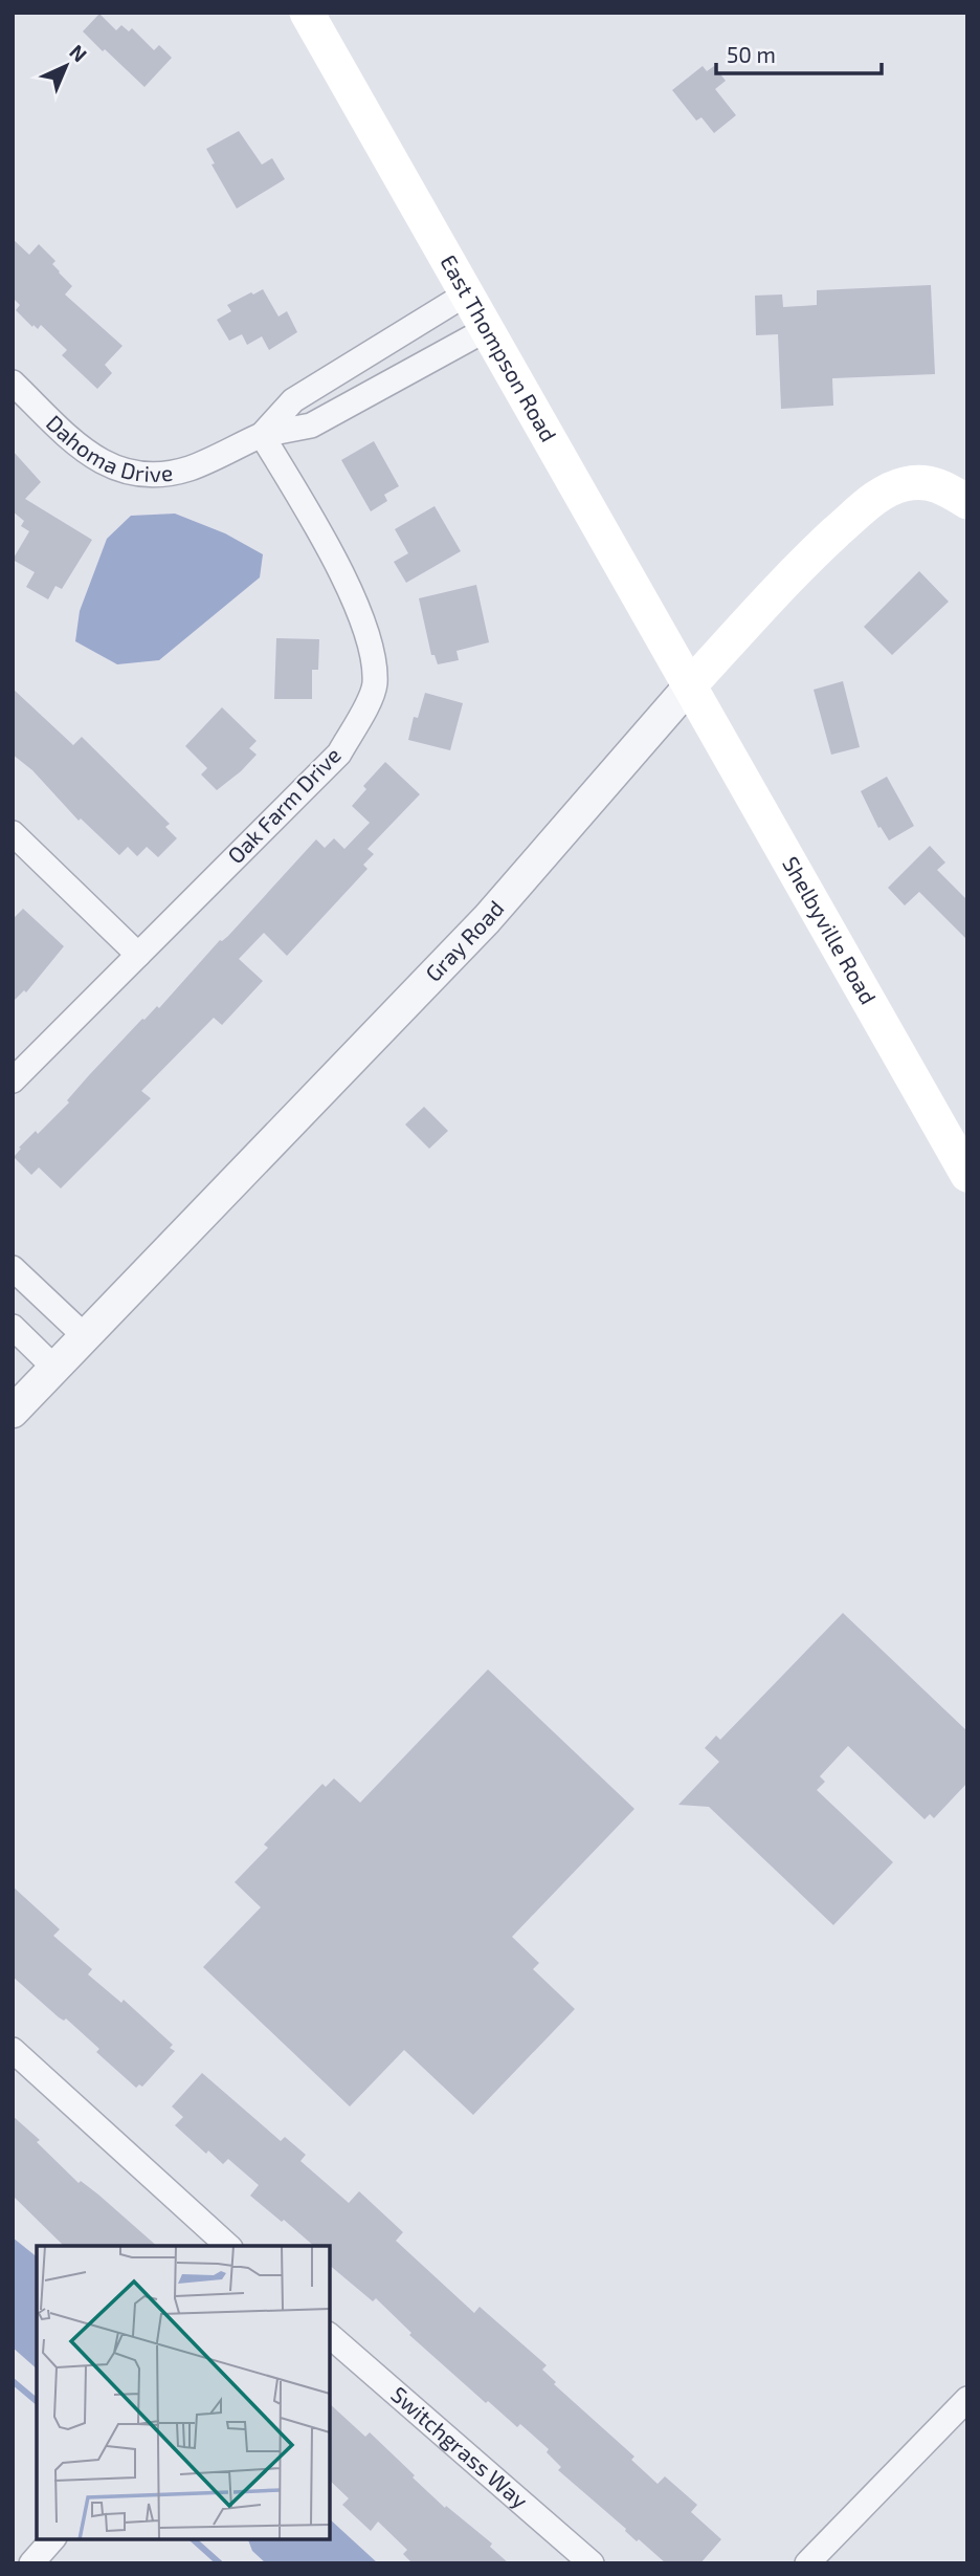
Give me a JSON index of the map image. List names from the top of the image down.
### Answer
{
  "streets": {
    "main road": ["East Thompson Road", "Shelbyville Road", "Gray Road"],
    "street": ["Dahoma Drive", "Oak Farm Drive", "Switchgrass Way"]
  },
  "crossings": [
    ["East Thompson Road", "Dahoma Drive"],
    ["East Thompson Road", "Shelbyville Road"],
    ["East Thompson Road", "Gray Road"],
    ["Dahoma Drive", "Oak Farm Drive"],
    ["Shelbyville Road", "Gray Road"]
  ],
  "scale_bar": "50 m",
  "north": "top right"
}
